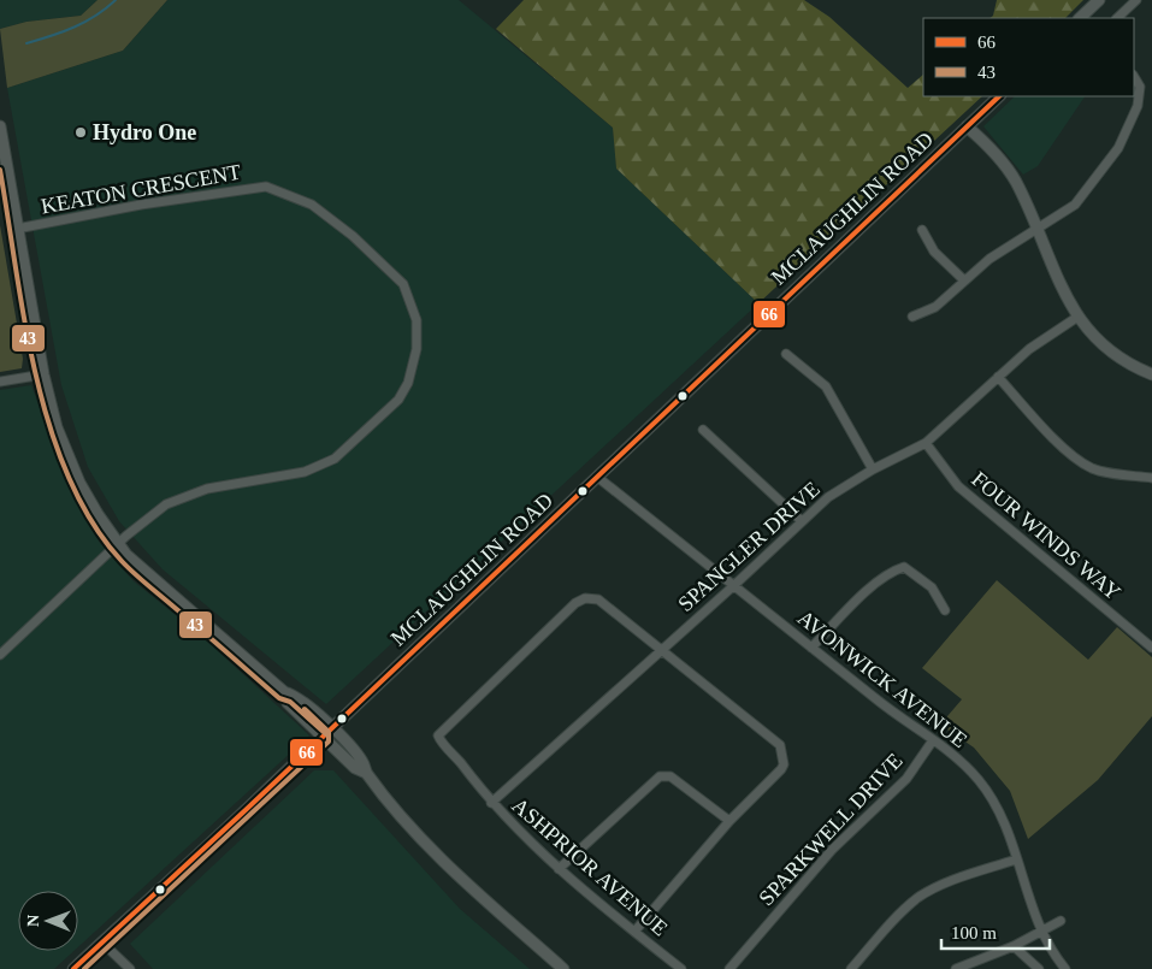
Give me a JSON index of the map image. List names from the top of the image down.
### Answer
{
  "streets": {
    "street": [
      "KEATON CRESCENT",
      "MCLAUGHLIN ROAD",
      "FOUR WINDS WAY",
      "SPANGLER DRIVE",
      "AVONWICK AVENUE",
      "SPARKWELL DRIVE",
      "ASHPRIOR AVENUE"
    ]
  },
  "crossings": [
    ["MCLAUGHLIN ROAD", "AVONWICK AVENUE"],
    ["FOUR WINDS WAY", "SPANGLER DRIVE"],
    ["SPANGLER DRIVE", "AVONWICK AVENUE"],
    ["SPANGLER DRIVE", "ASHPRIOR AVENUE"],
    ["AVONWICK AVENUE", "SPARKWELL DRIVE"]
  ],
  "places": ["Hydro One"],
  "lines": ["transit line 66", "transit line 43"],
  "legend": ["66", "43"],
  "scale_bar": "100 m",
  "north": "left"
}
